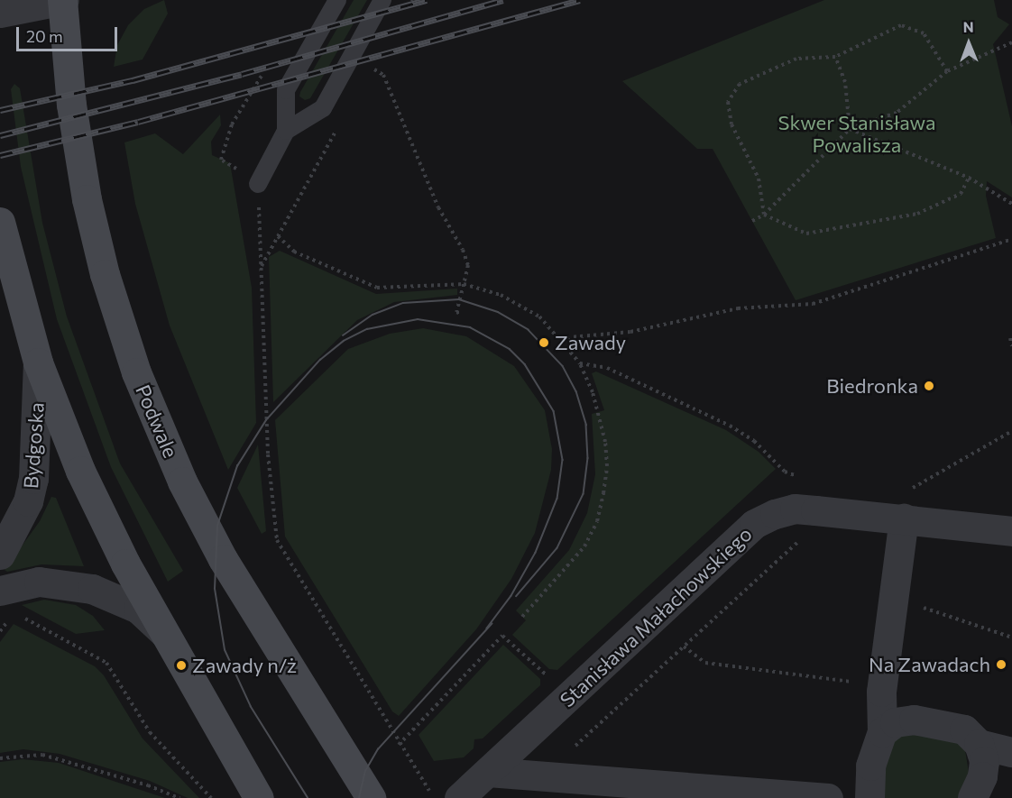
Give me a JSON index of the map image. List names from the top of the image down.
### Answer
{
  "streets": {
    "main road": ["Podwale"],
    "street": ["Bydgoska", "Stanisława Małachowskiego"]
  },
  "parks": ["Skwer Stanisława Powalisza"],
  "places": [
    "Zawady",
    "Biedronka",
    "Na Zawadach",
    "Zawady n/ż"
  ],
  "scale_bar": "20 m",
  "north": "top"
}
